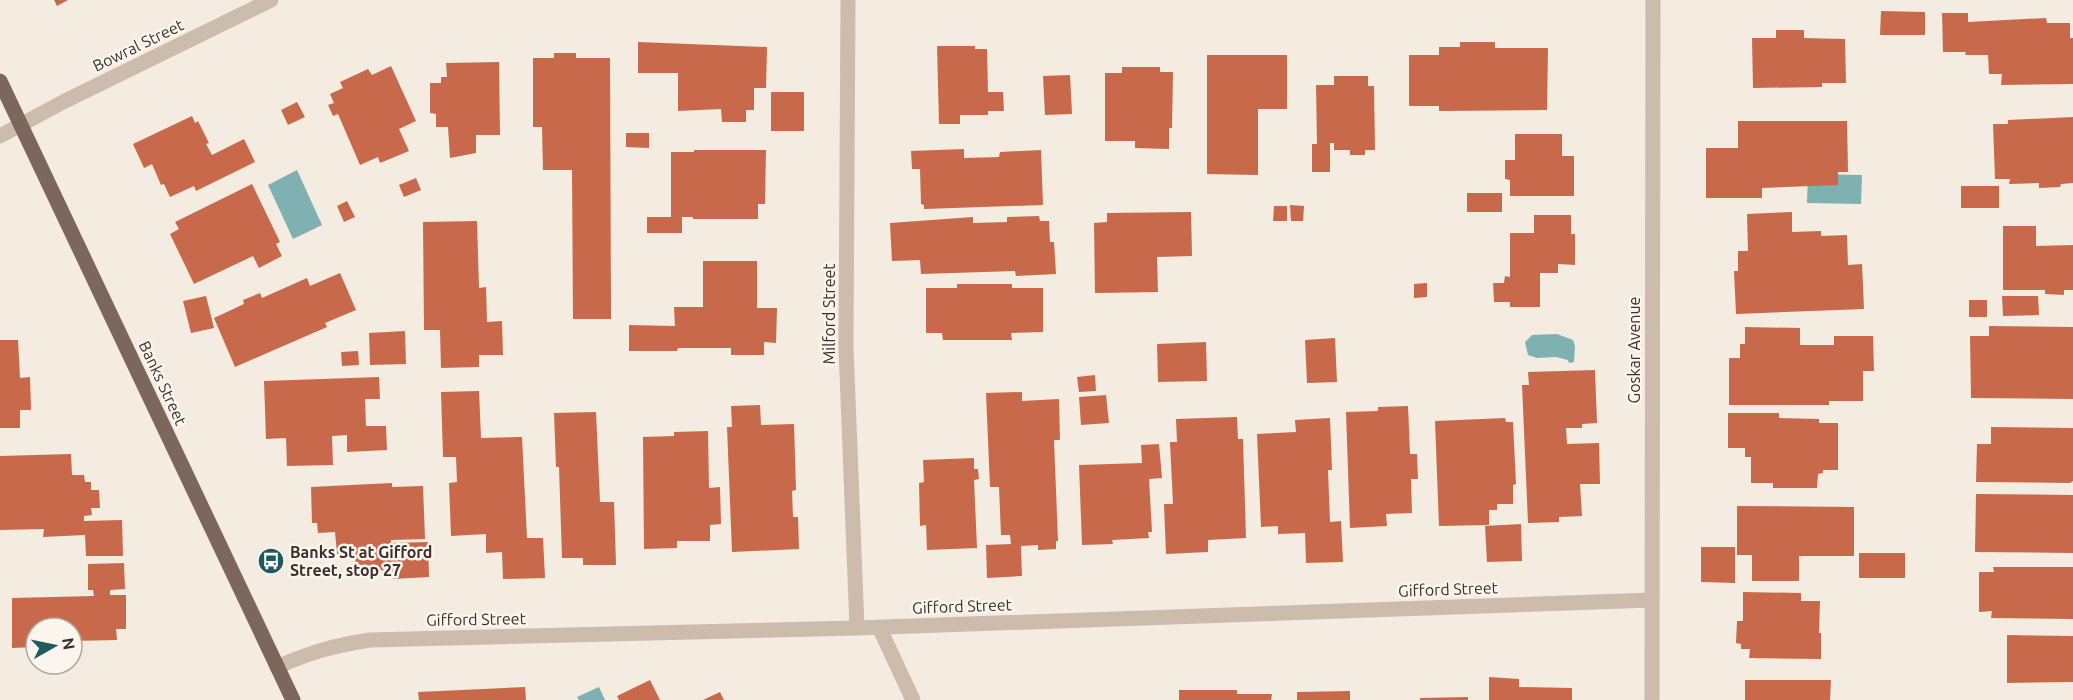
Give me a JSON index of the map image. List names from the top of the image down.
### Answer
{
  "streets": {
    "main road": ["Banks Street"],
    "street": [
      "Bowral Street",
      "Milford Street",
      "Goskar Avenue",
      "Gifford Street"
    ]
  },
  "crossings": [
    ["Bowral Street", "Banks Street"],
    ["Milford Street", "Gifford Street"],
    ["Goskar Avenue", "Gifford Street"],
    ["Banks Street", "Gifford Street"]
  ],
  "places": {
    "bus stop": ["Banks St at Gifford Street, stop 27"]
  },
  "north": "right"
}
